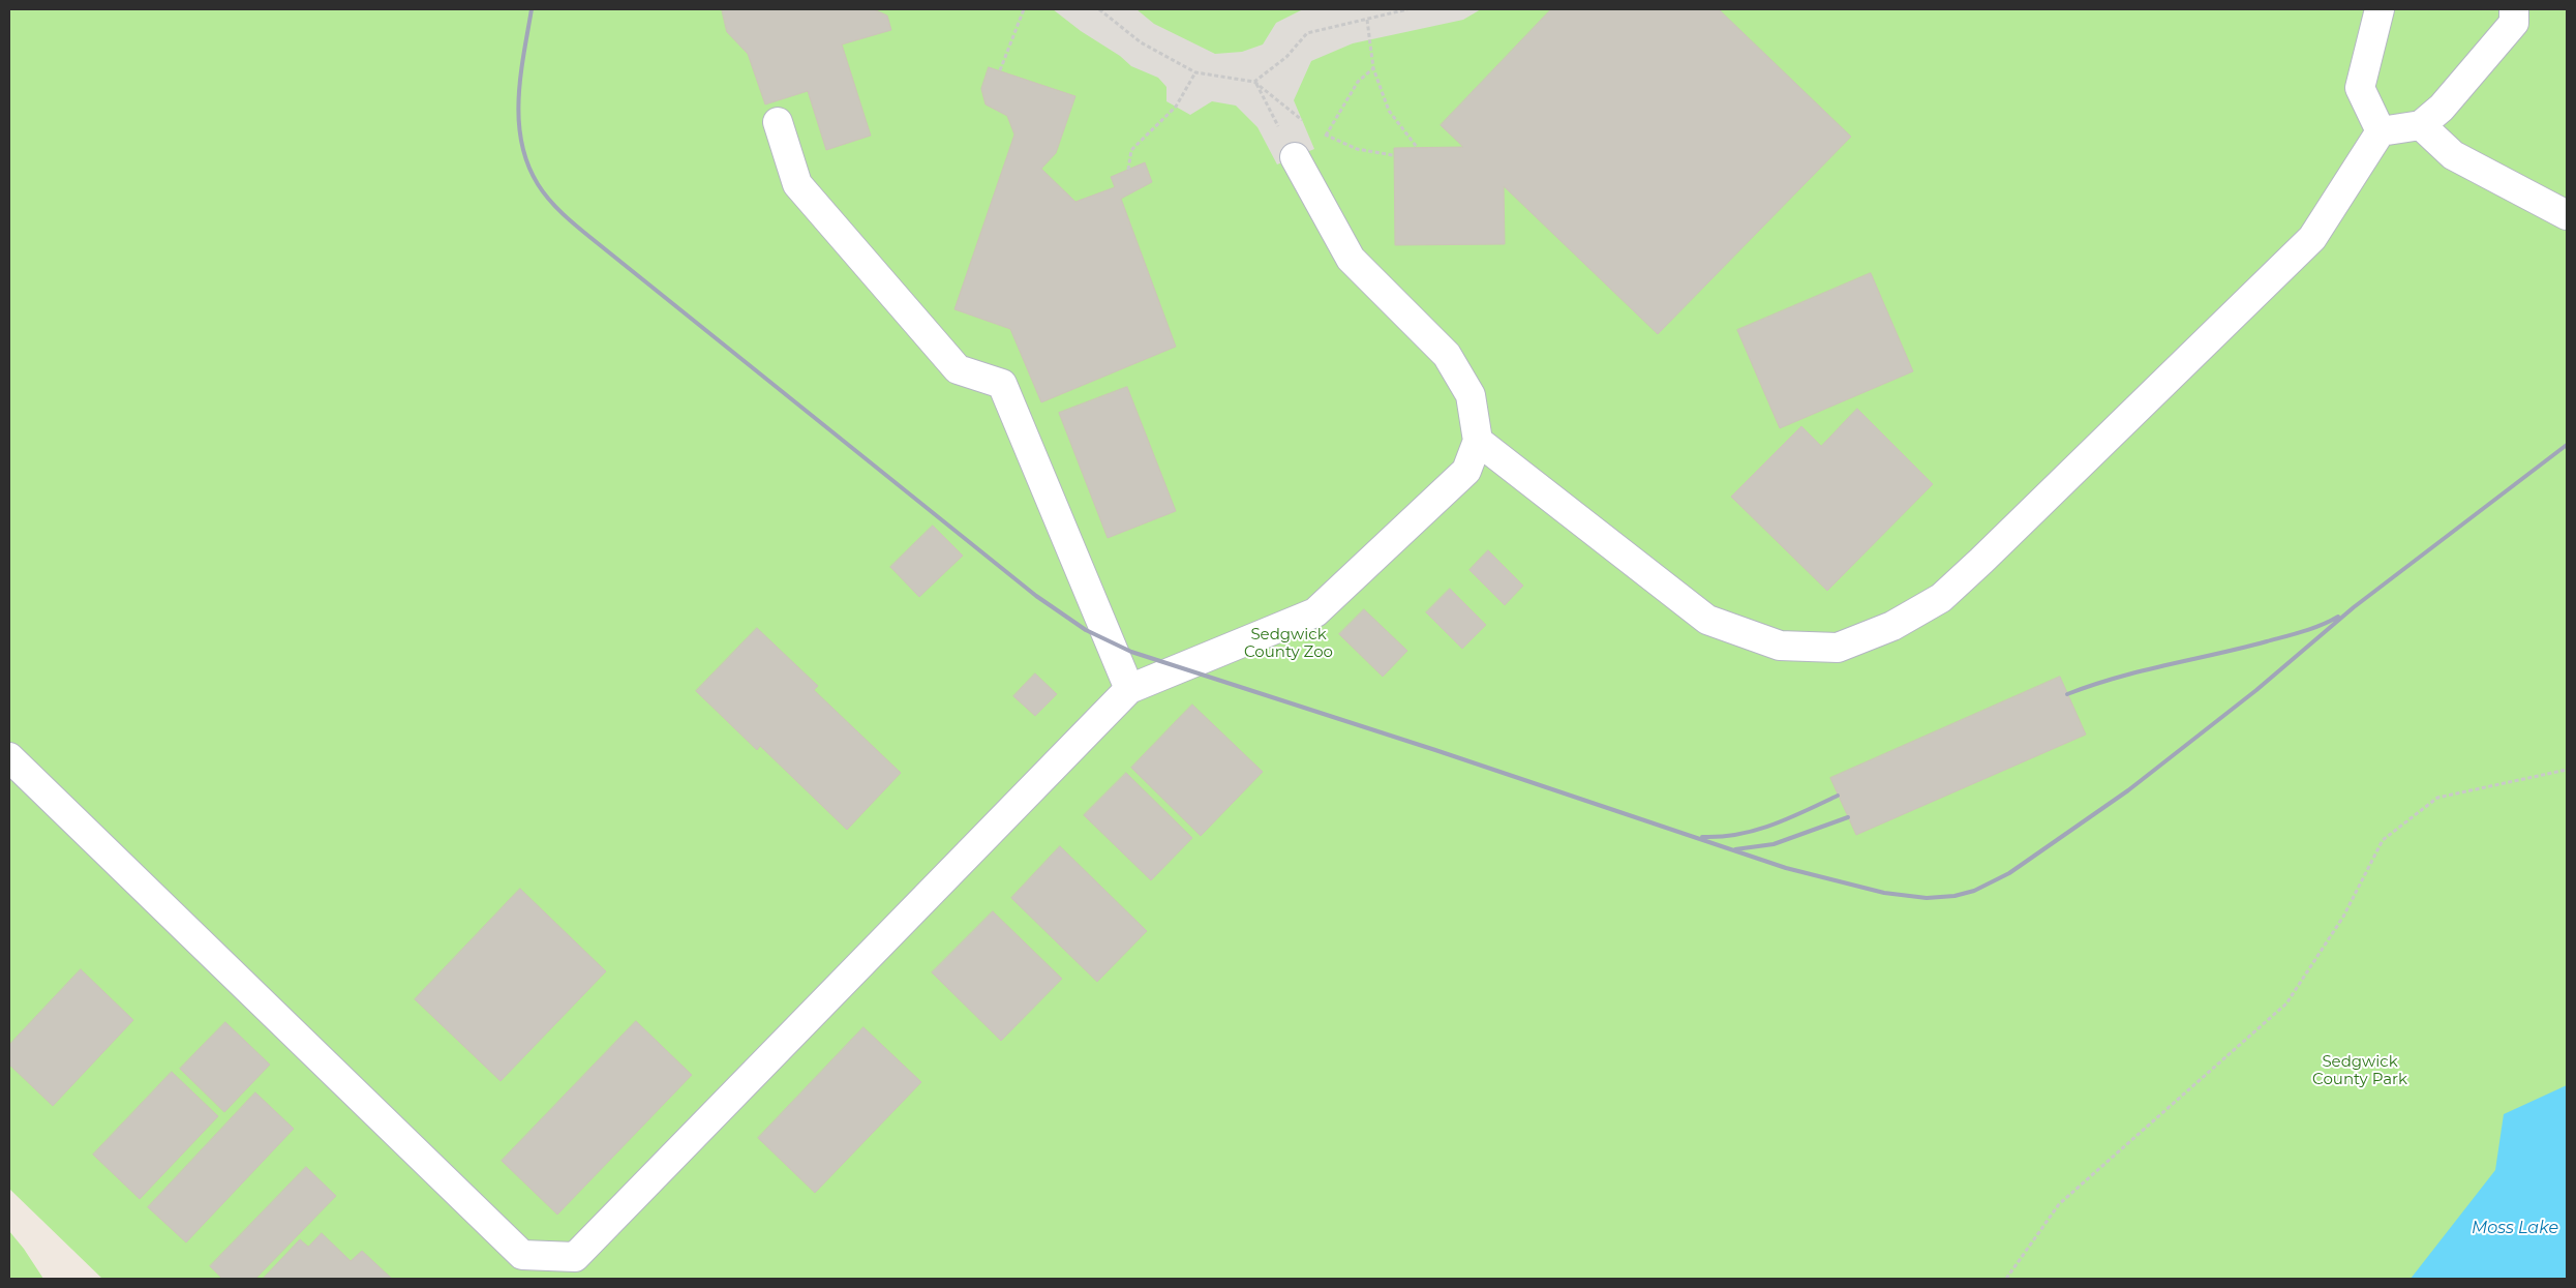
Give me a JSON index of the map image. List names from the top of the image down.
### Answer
{
  "water": ["Moss Lake"],
  "parks": ["Sedgwick County Zoo", "Sedgwick County Park"]
}
